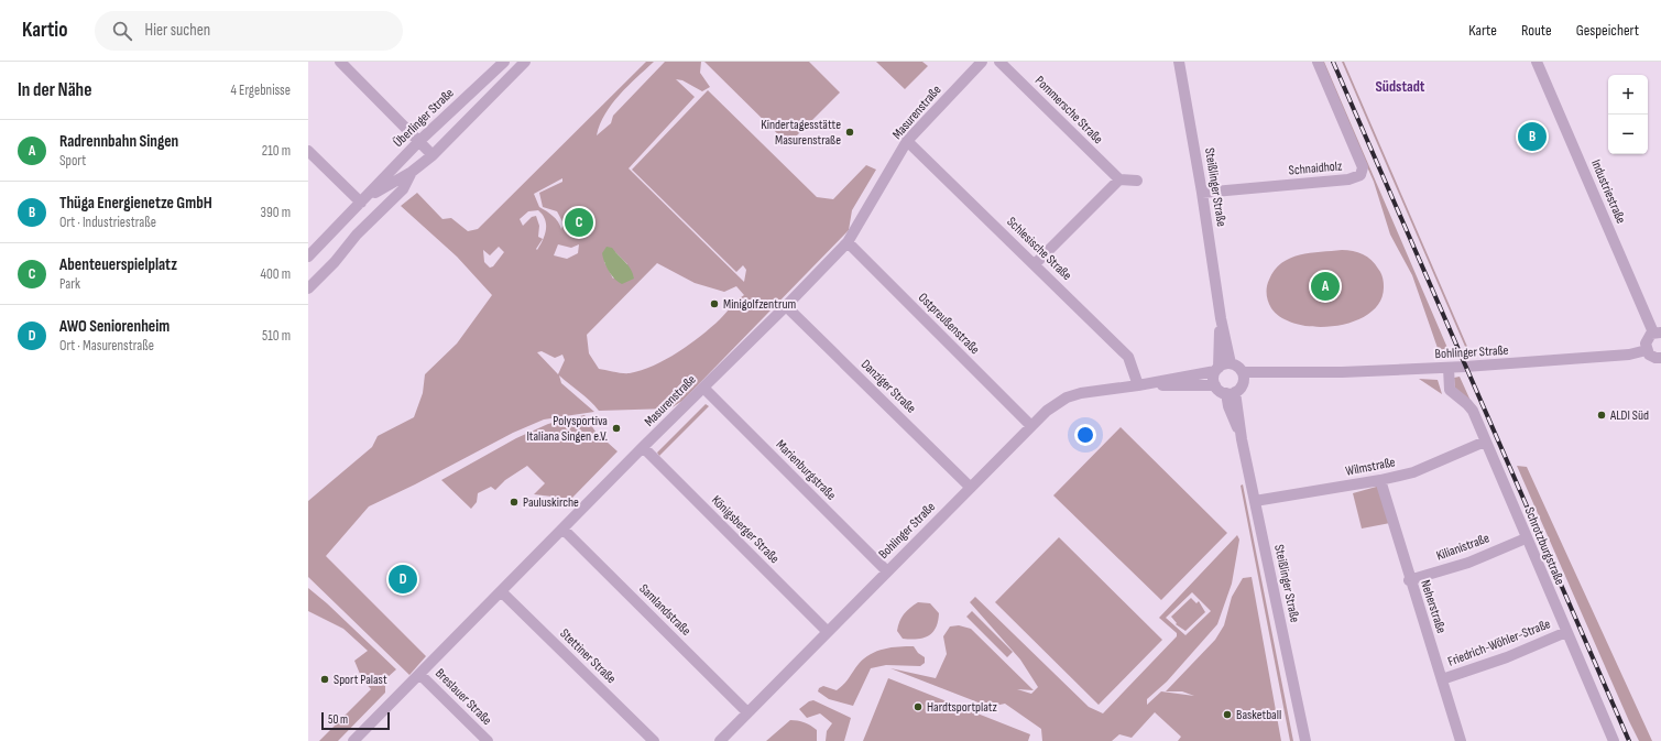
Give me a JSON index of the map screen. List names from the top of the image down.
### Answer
{
  "streets": {
    "street": [
      "Pommersche Straße",
      "Masurenstraße",
      "Überlinger Straße",
      "Schnaidholz",
      "Steißlinger Straße",
      "Industriestraße",
      "Schlesische Straße",
      "Ostpreußenstraße",
      "Bohlinger Straße",
      "Danziger Straße",
      "Wilmstraße",
      "Marienburgstraße",
      "Königsberger Straße",
      "Schrotzburgstraße",
      "Kilianistraße",
      "Neherstraße",
      "Samlandstraße",
      "Friedrich-Wöhler-Straße",
      "Stettiner Straße",
      "Breslauer Straße"
    ]
  },
  "crossings": [
    ["Masurenstraße", "Schlesische Straße"],
    ["Masurenstraße", "Ostpreußenstraße"],
    ["Masurenstraße", "Danziger Straße"],
    ["Masurenstraße", "Marienburgstraße"],
    ["Masurenstraße", "Königsberger Straße"],
    ["Masurenstraße", "Samlandstraße"],
    ["Masurenstraße", "Stettiner Straße"],
    ["Masurenstraße", "Breslauer Straße"],
    ["Schnaidholz", "Steißlinger Straße"],
    ["Steißlinger Straße", "Bohlinger Straße"],
    ["Steißlinger Straße", "Wilmstraße"],
    ["Schlesische Straße", "Bohlinger Straße"],
    ["Ostpreußenstraße", "Bohlinger Straße"],
    ["Bohlinger Straße", "Danziger Straße"],
    ["Bohlinger Straße", "Marienburgstraße"],
    ["Bohlinger Straße", "Königsberger Straße"],
    ["Bohlinger Straße", "Schrotzburgstraße"],
    ["Bohlinger Straße", "Samlandstraße"],
    ["Wilmstraße", "Schrotzburgstraße"],
    ["Wilmstraße", "Neherstraße"],
    ["Schrotzburgstraße", "Kilianistraße"],
    ["Schrotzburgstraße", "Friedrich-Wöhler-Straße"],
    ["Kilianistraße", "Neherstraße"],
    ["Neherstraße", "Friedrich-Wöhler-Straße"]
  ],
  "districts": ["Südstadt"],
  "places": [
    "Kindertagesstätte Masurenstraße",
    "Minigolfzentrum",
    "ALDI Süd",
    "Polysportiva Italiana Singen e.V.",
    "Pauluskirche",
    "Sport Palast",
    "Hardtsportplatz",
    "Basketball"
  ],
  "scale_bar": "50 m",
  "page": {
    "header": "Kartio",
    "search": "Hier suchen",
    "nav": ["Karte", "Route", "Gespeichert"],
    "heading": ["In der Nähe", "4 Ergebnisse"],
    "map_buttons": ["+", "−"],
    "list": [
      {
        "mark": "A",
        "name": "Radrennbahn Singen",
        "note": "Sport",
        "value": "210 m"
      },
      {
        "mark": "B",
        "name": "Thüga Energienetze GmbH",
        "note": "Ort · Industriestraße",
        "value": "390 m"
      },
      {
        "mark": "C",
        "name": "Abenteuerspielplatz",
        "note": "Park",
        "value": "400 m"
      },
      {
        "mark": "D",
        "name": "AWO Seniorenheim",
        "note": "Ort · Masurenstraße",
        "value": "510 m"
      }
    ],
    "pins": [
      "B",
      "C",
      "A",
      "D"
    ],
    "scale": "50 m"
  }
}
